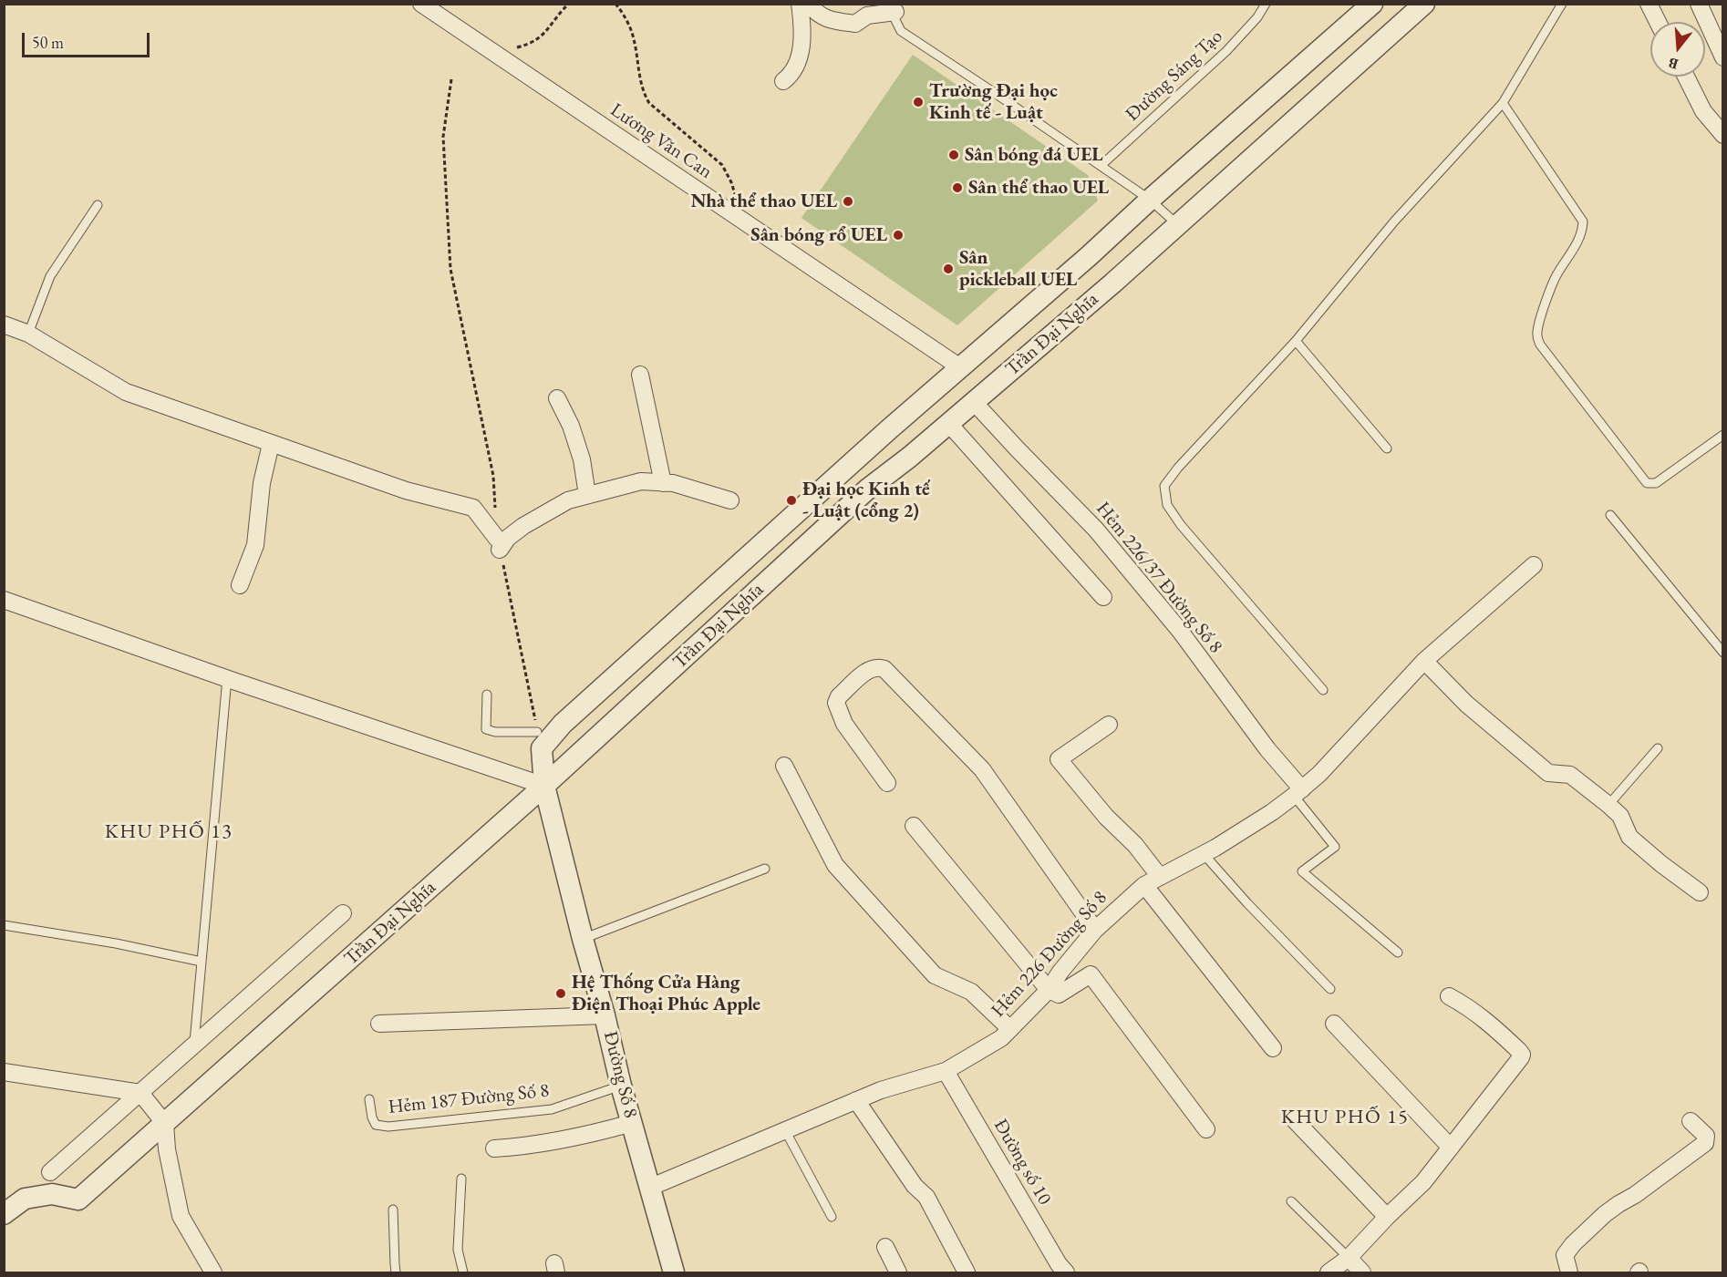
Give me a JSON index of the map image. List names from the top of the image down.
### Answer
{
  "streets": {
    "street": [
      "Lương Văn Can",
      "Trần Đại Nghĩa",
      "Hẻm 226/37 Đường Số 8",
      "Hẻm 226 Đường Số 8",
      "Đường Số 8",
      "Đường số 10"
    ],
    "lane": ["Đường Sáng Tạo", "Hẻm 187 Đường Số 8"]
  },
  "crossings": [
    ["Lương Văn Can", "Trần Đại Nghĩa"],
    ["Trần Đại Nghĩa", "Hẻm 226/37 Đường Số 8"],
    ["Trần Đại Nghĩa", "Đường Số 8"],
    ["Hẻm 226/37 Đường Số 8", "Hẻm 226 Đường Số 8"],
    ["Hẻm 226 Đường Số 8", "Đường Số 8"],
    ["Hẻm 226 Đường Số 8", "Đường số 10"],
    ["Đường Số 8", "Hẻm 187 Đường Số 8"]
  ],
  "districts": ["KHU PHỐ 13", "KHU PHỐ 15"],
  "places": [
    "Trường Đại học Kinh tế - Luật",
    "Sân bóng đá UEL",
    "Sân thể thao UEL",
    "Nhà thể thao UEL",
    "Sân bóng rổ UEL",
    "Sân pickleball UEL",
    "Đại học Kinh tế - Luật (cổng 2)",
    "Hệ Thống Cửa Hàng Điện Thoại Phúc Apple"
  ],
  "scale_bar": "50 m",
  "north": "bottom"
}
